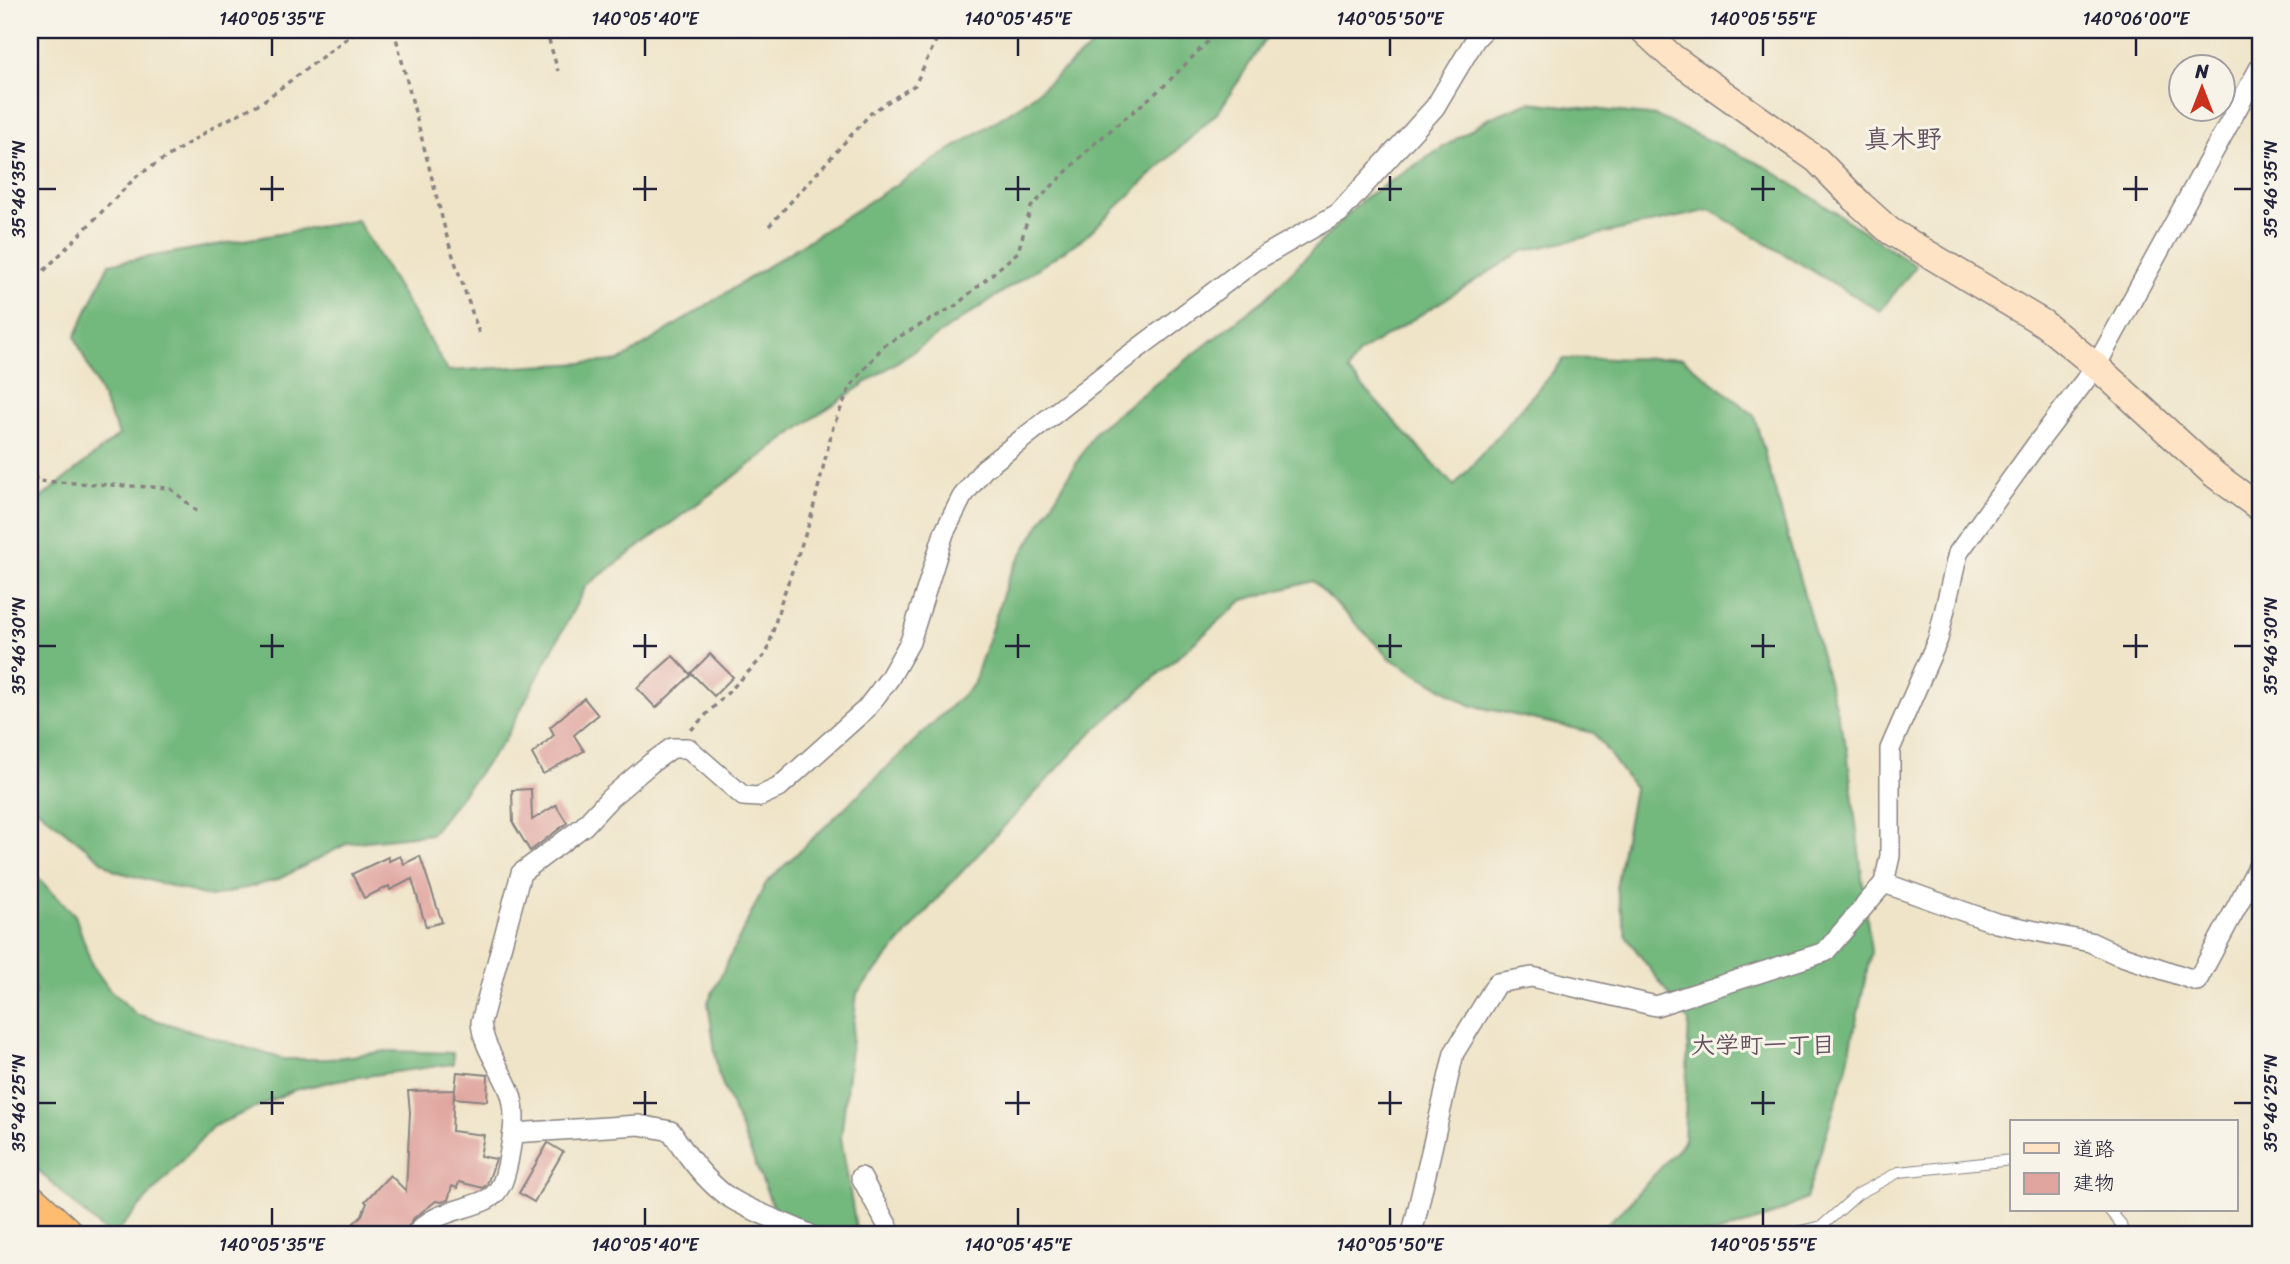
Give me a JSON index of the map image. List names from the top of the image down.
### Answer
{
  "districts": ["真木野", "大学町一丁目"],
  "legend": ["道路", "建物"],
  "north": "top",
  "coordinates": [
    "140°05'35\"E",
    "140°05'40\"E",
    "140°05'45\"E",
    "140°05'50\"E",
    "140°05'55\"E",
    "140°06'00\"E",
    "35°46'35\"N",
    "35°46'30\"N",
    "35°46'25\"N"
  ]
}
